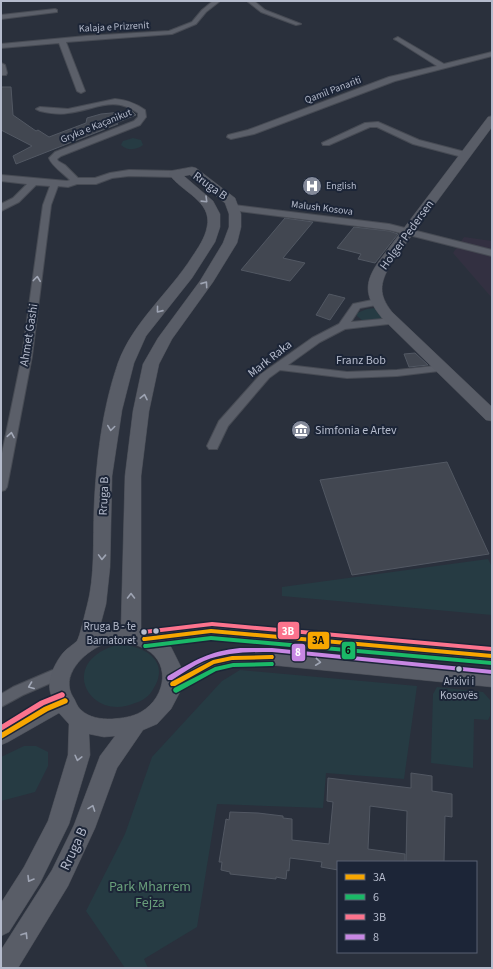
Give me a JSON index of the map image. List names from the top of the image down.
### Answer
{
  "streets": {
    "main road": ["Rruga B", "Holger Pedersen"],
    "street": [
      "Kalaja e Prizrenit",
      "Qamil Panariti",
      "Gryka e Kaçanikut",
      "Malush Kosova",
      "Ahmet Gashi",
      "Mark Raka",
      "Franz Bob"
    ]
  },
  "crossings": [
    ["Rruga B", "Malush Kosova"],
    ["Malush Kosova", "Holger Pedersen"],
    ["Holger Pedersen", "Mark Raka"],
    ["Mark Raka", "Franz Bob"]
  ],
  "one_way": ["Ahmet Gashi"],
  "parks": ["Park Mharrem Fejza"],
  "places": {
    "hospital": ["English"],
    "museum": ["Simfonia e Artev"],
    "other": ["Rruga B - te Barnatoret", "Arkivi i Kosovës"]
  },
  "lines": [
    "transit line 3B",
    "transit line 3A",
    "transit line 6",
    "transit line 8"
  ],
  "legend": [
    "3A",
    "6",
    "3B",
    "8"
  ]
}
